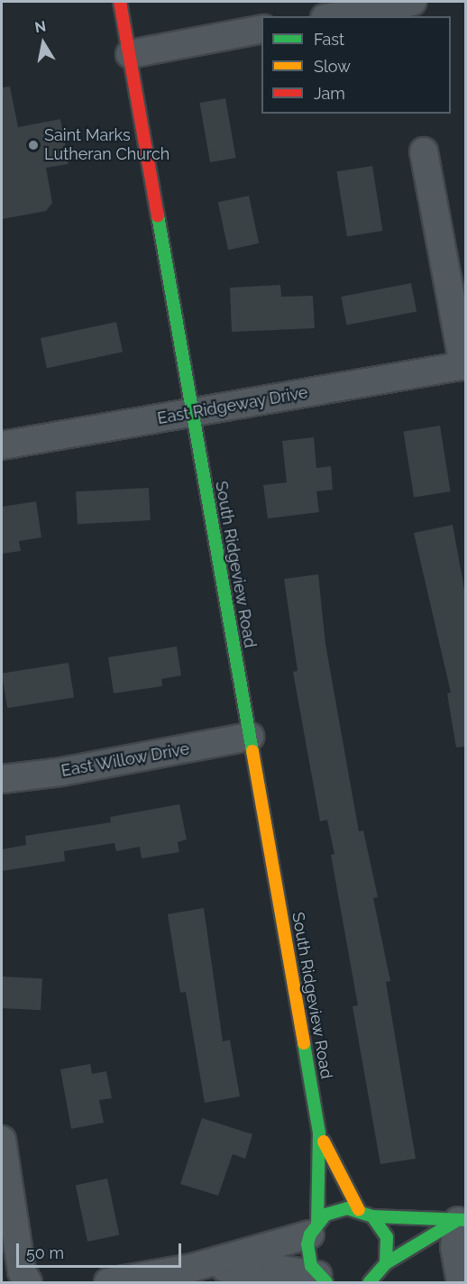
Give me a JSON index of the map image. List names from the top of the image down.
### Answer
{
  "streets": {
    "main road": ["South Ridgeview Road"],
    "street": ["East Ridgeway Drive", "East Willow Drive"]
  },
  "crossings": [
    ["East Ridgeway Drive", "South Ridgeview Road"],
    ["South Ridgeview Road", "East Willow Drive"]
  ],
  "places": ["Saint Marks Lutheran Church"],
  "legend": ["Fast", "Slow", "Jam"],
  "scale_bar": "50 m",
  "north": "top"
}
